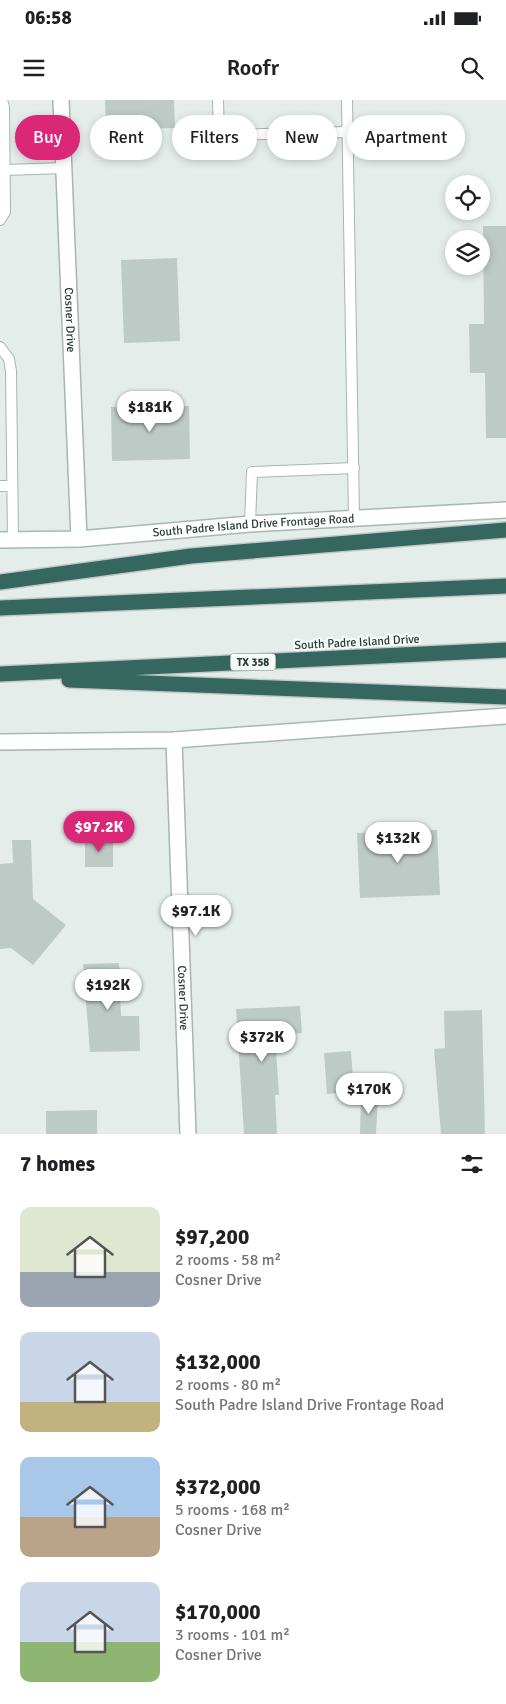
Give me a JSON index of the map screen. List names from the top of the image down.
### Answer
{
  "streets": {
    "highway": ["South Padre Island Drive", "TX 358"],
    "main road": ["Cosner Drive", "South Padre Island Drive Frontage Road"]
  },
  "crossings": [
    ["Cosner Drive", "South Padre Island Drive Frontage Road"]
  ],
  "page": {
    "status": "06:58",
    "header": "Roofr",
    "chip": [
      "Buy",
      "Rent",
      "Filters",
      "New",
      "Apartment"
    ],
    "price": [
      "$181K",
      "$97.2K",
      "$132K",
      "$97.1K",
      "$192K",
      "$372K",
      "$170K"
    ],
    "heading": "7 homes",
    "list": [
      {
        "name": "$97,200",
        "note": "2 rooms · 58 m² · Cosner Drive"
      },
      {
        "name": "$132,000",
        "note": "2 rooms · 80 m² · South Padre Island Drive Frontage Road"
      },
      {
        "name": "$372,000",
        "note": "5 rooms · 168 m² · Cosner Drive"
      },
      {
        "name": "$170,000",
        "note": "3 rooms · 101 m² · Cosner Drive"
      }
    ]
  }
}
